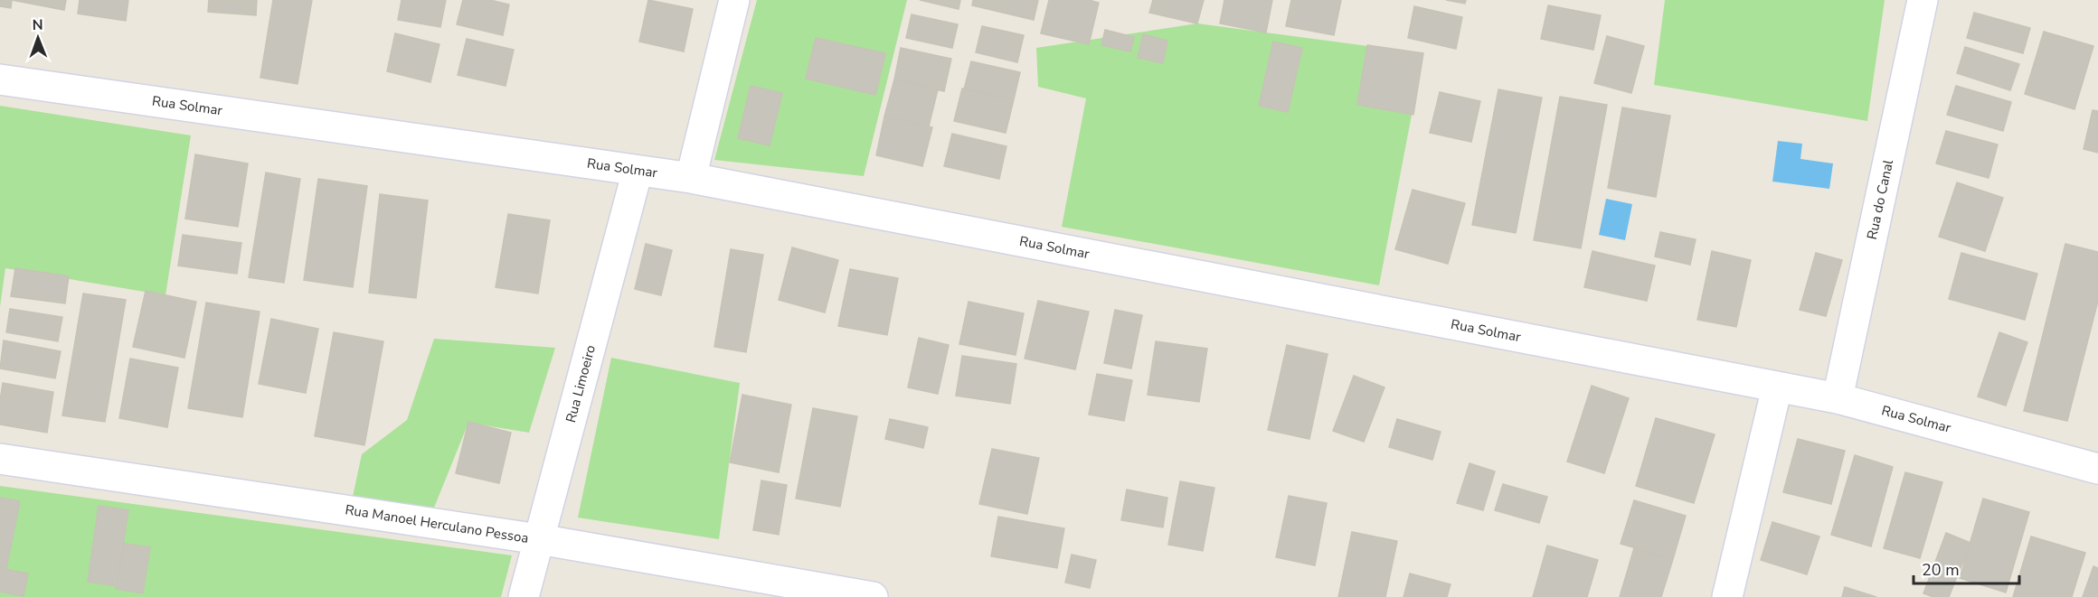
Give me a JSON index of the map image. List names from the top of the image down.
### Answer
{
  "streets": {
    "street": [
      "Rua Solmar",
      "Rua do Canal",
      "Rua Limoeiro",
      "Rua Manoel Herculano Pessoa"
    ]
  },
  "crossings": [
    ["Rua Solmar", "Rua do Canal"],
    ["Rua Solmar", "Rua Limoeiro"],
    ["Rua Limoeiro", "Rua Manoel Herculano Pessoa"]
  ],
  "scale_bar": "20 m",
  "north": "top"
}
